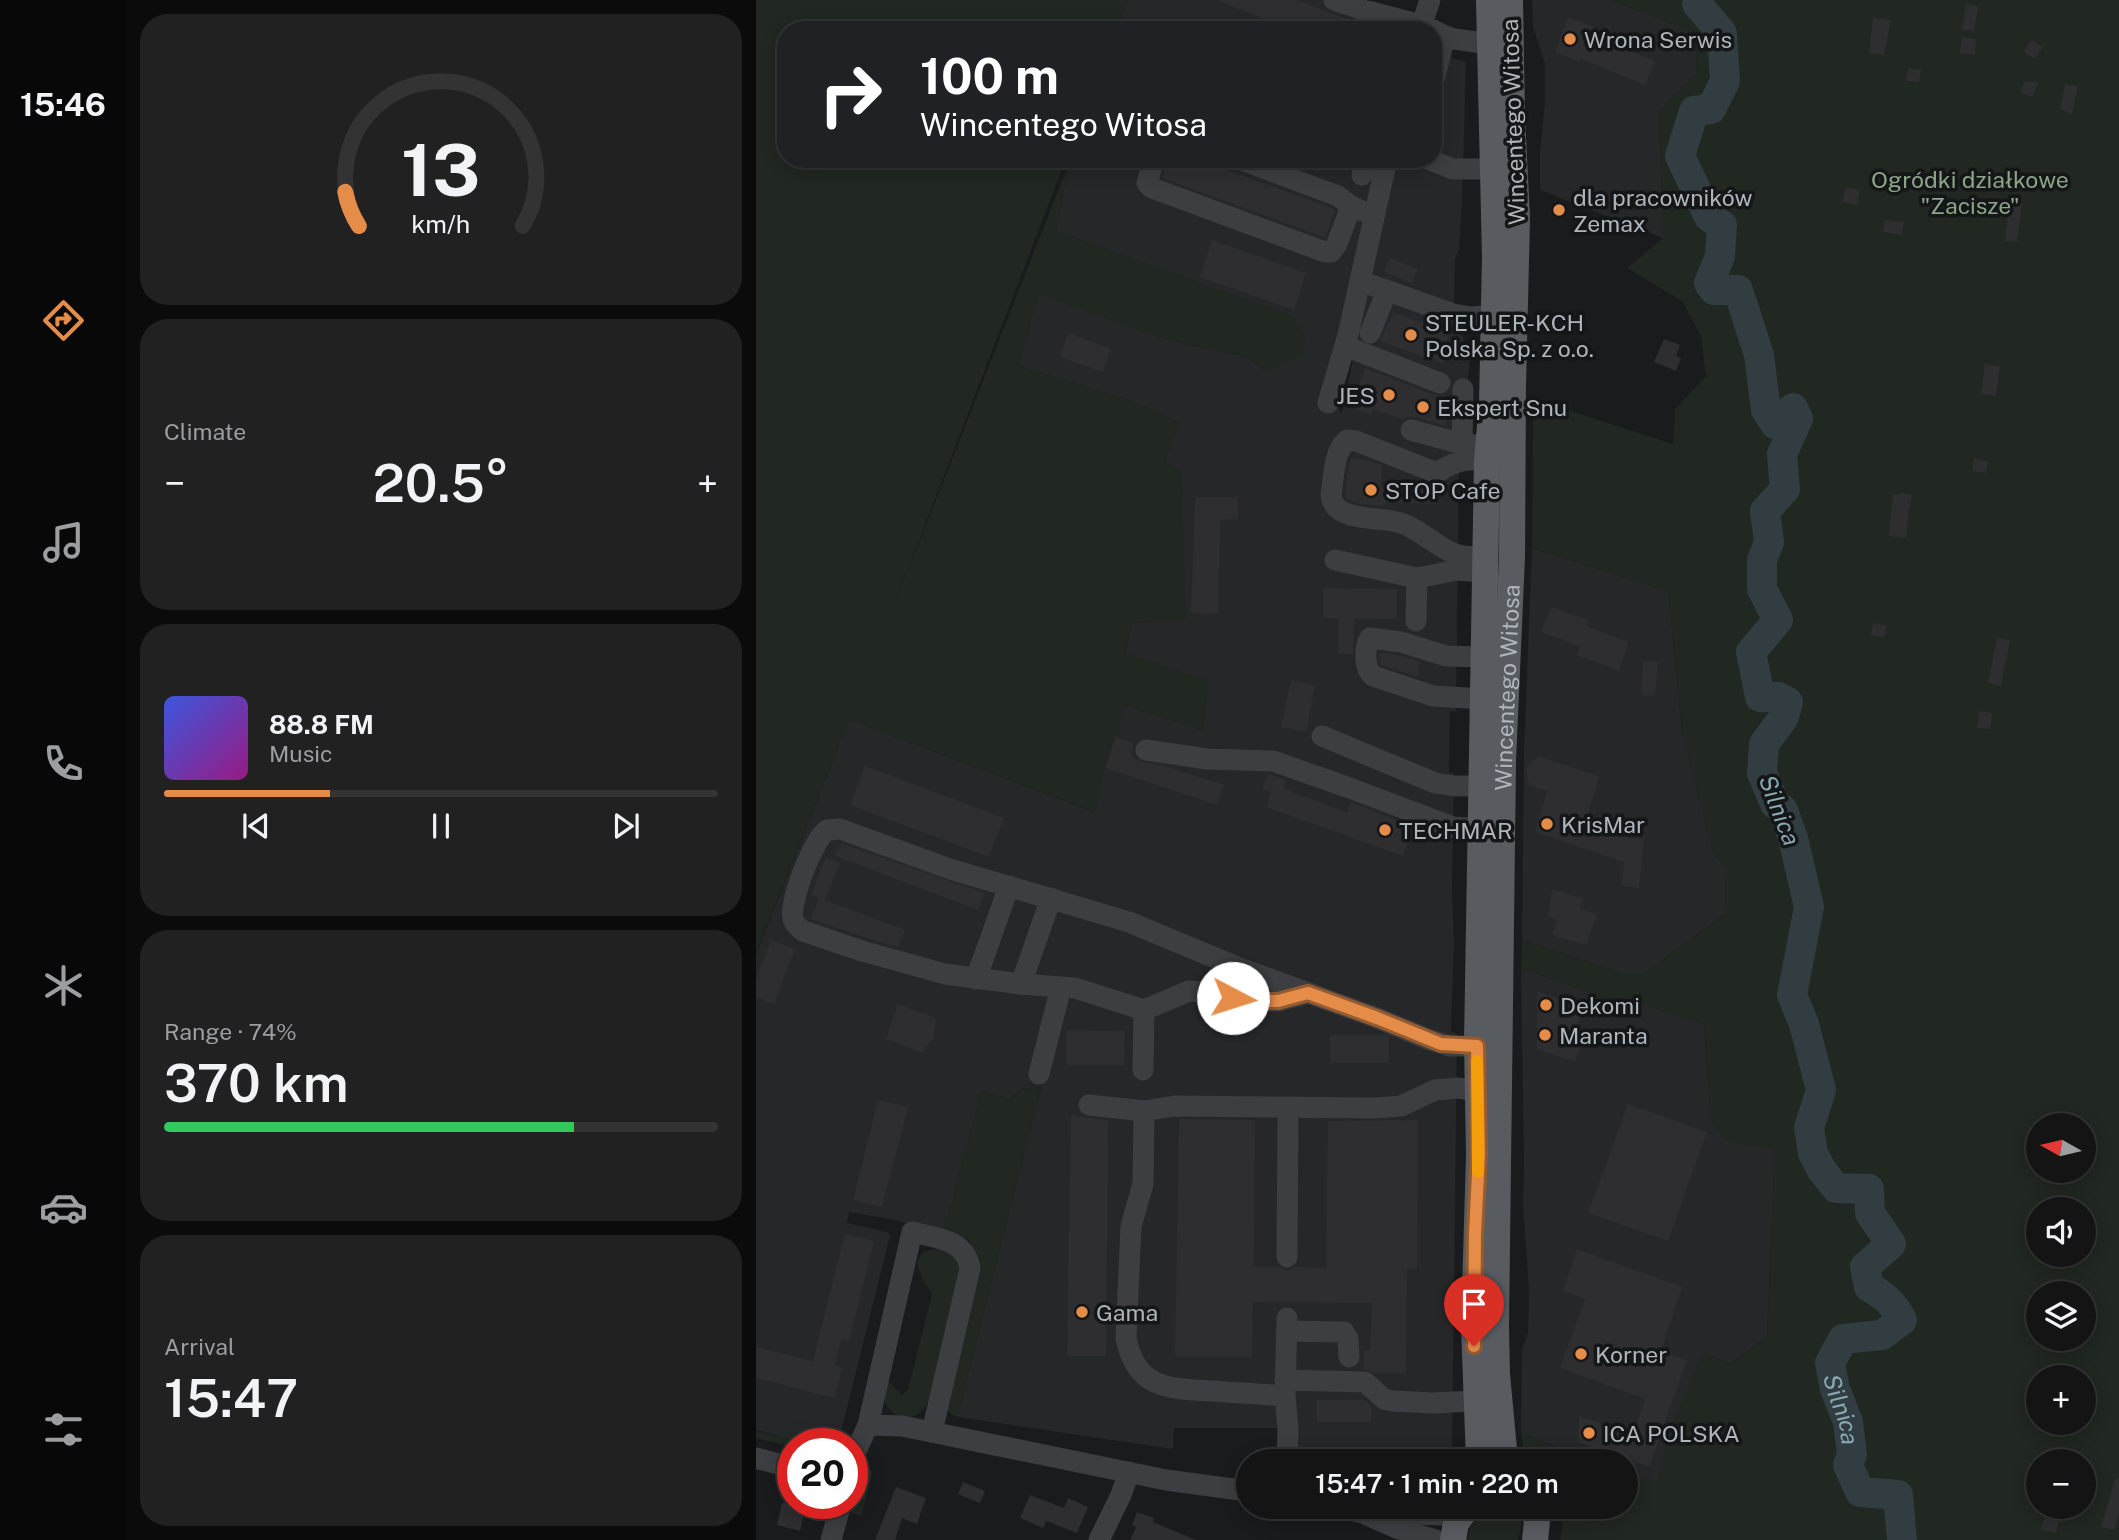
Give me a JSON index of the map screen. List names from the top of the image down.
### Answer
{
  "streets": {
    "main road": ["Wincentego Witosa"]
  },
  "water": ["Silnica"],
  "parks": ["Ogródki działkowe \"Zacisze\""],
  "places": [
    "Wrona Serwis",
    "dla pracowników Zemax",
    "STEULER-KCH Polska Sp. z o.o.",
    "JES",
    "Ekspert Snu",
    "STOP Cafe",
    "KrisMar",
    "TECHMAR",
    "Dekomi",
    "Maranta",
    "Gama",
    "Korner",
    "ICA POLSKA"
  ],
  "north": "left",
  "page": {
    "tabs": "15:46",
    "turn": ["100 m", "Wincentego Witosa"],
    "tile": [
      "Climate",
      ["Range · 74%", "370 km"],
      ["Arrival", "15:47"]
    ],
    "heat": ["−", "20.5°", "+"],
    "song": ["88.8 FM", "Music"],
    "map_buttons": ["+", "−"],
    "limit": "20",
    "trip": "15:47 · 1 min · 220 m",
    "gauge": ["13", "km/h"]
  }
}
